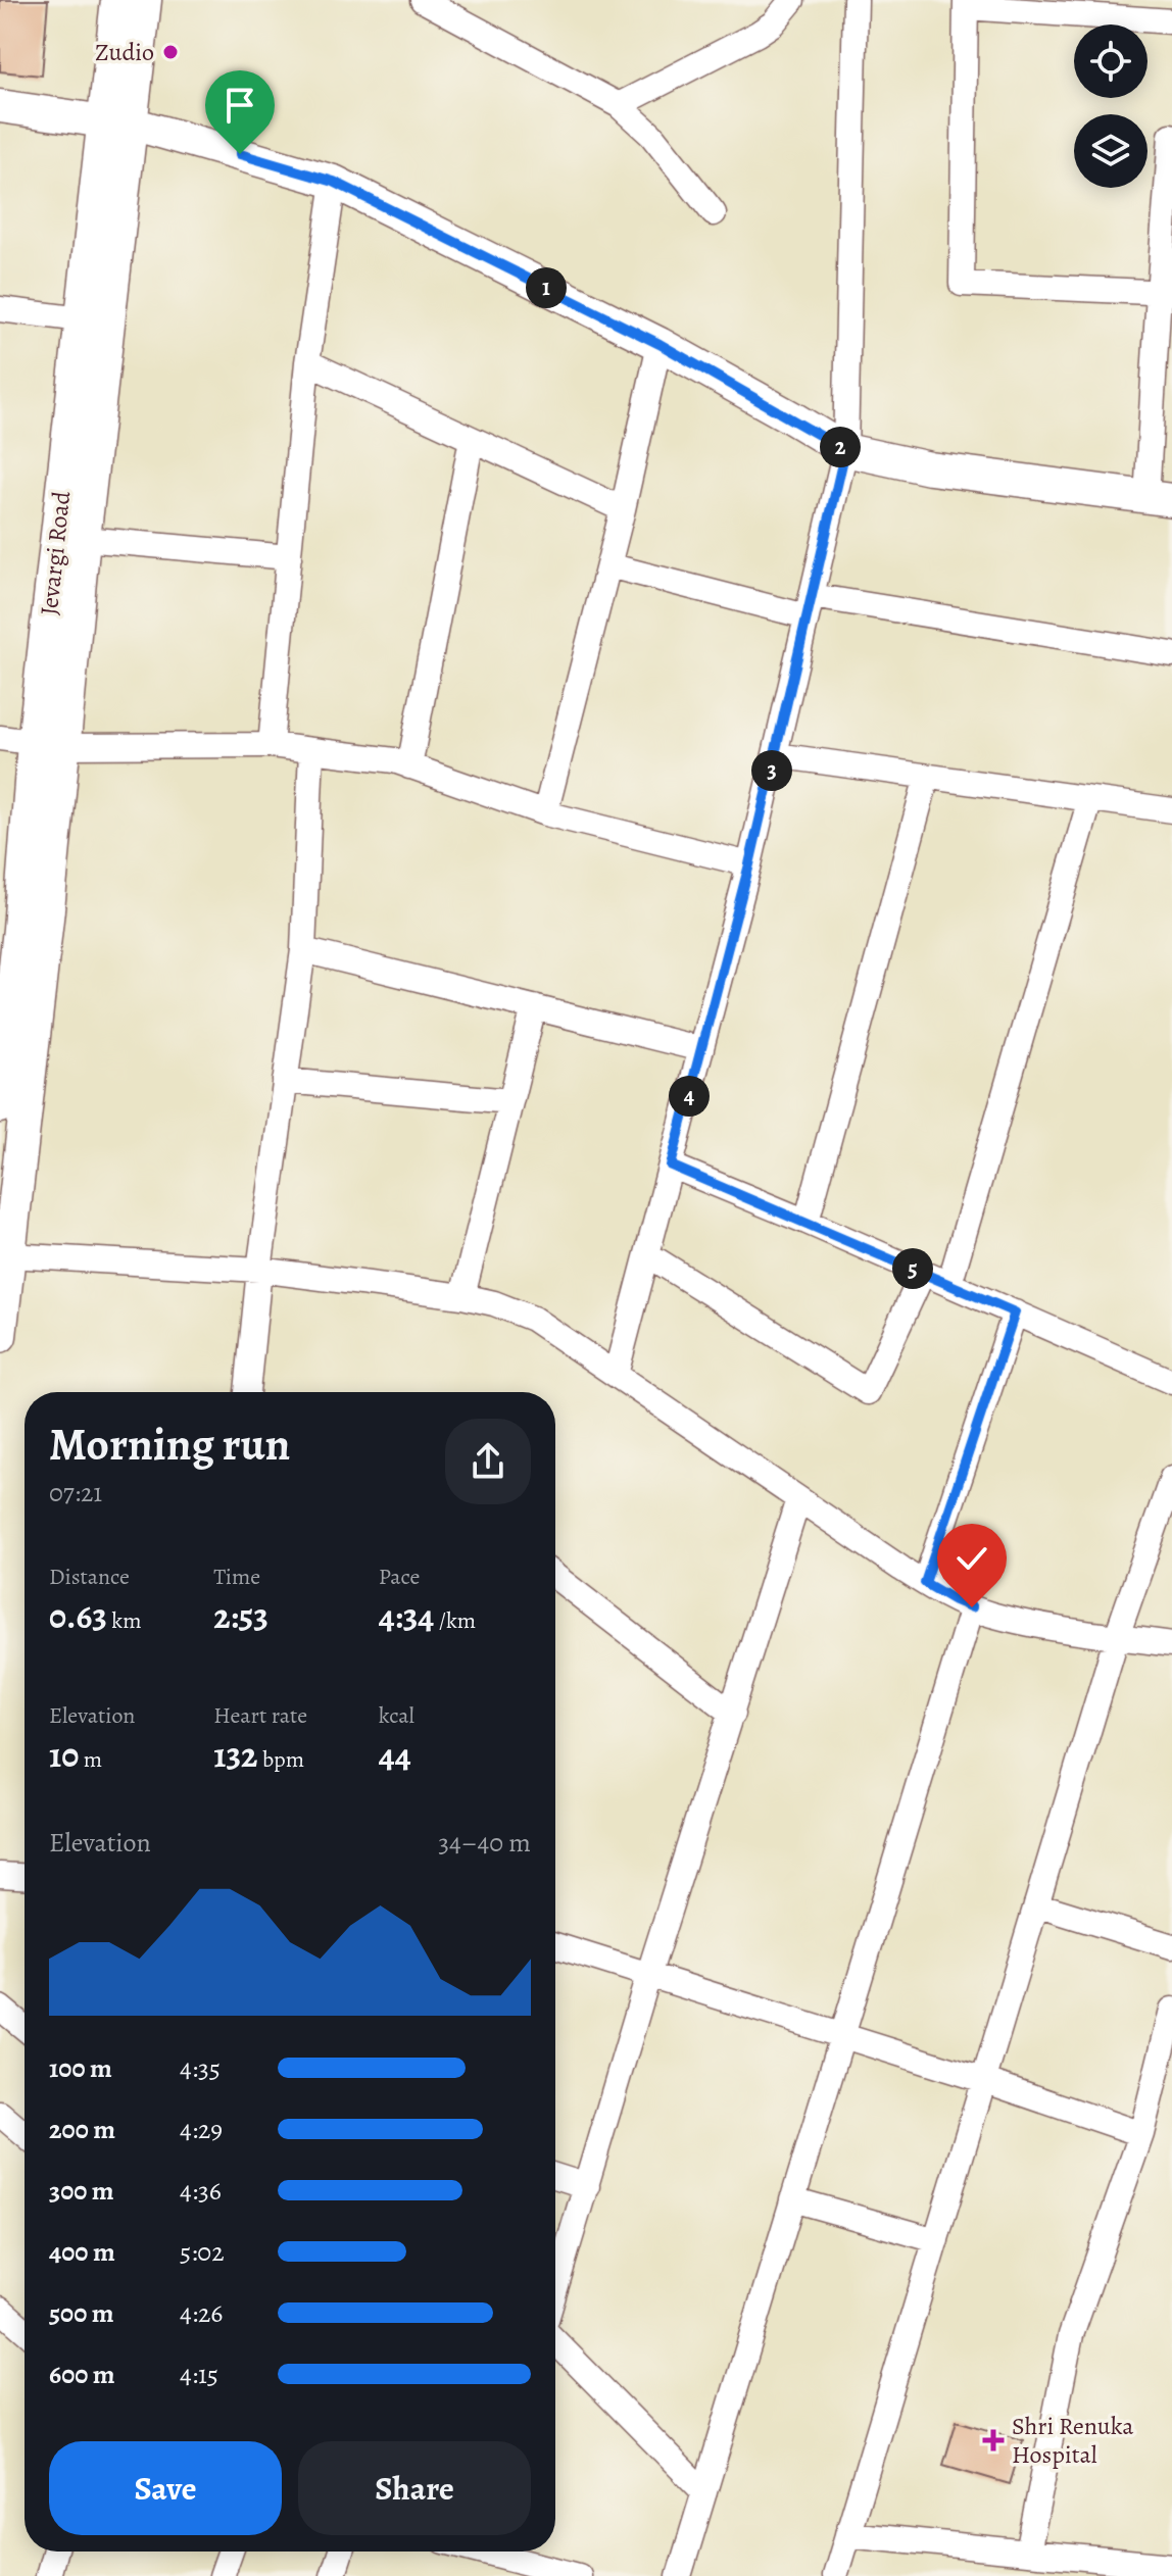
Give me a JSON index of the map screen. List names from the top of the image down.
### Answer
{
  "streets": {
    "main road": ["Jevargi Road"]
  },
  "places": {
    "other": ["Zudio"],
    "health": ["Shri Renuka Hospital"]
  },
  "page": {
    "pins": [
      "1",
      "2",
      "3",
      "4",
      "5"
    ],
    "heading": ["Morning run", "07:21"],
    "stats": [
      ["Distance", "0.63 km"],
      ["Time", "2:53"],
      ["Pace", "4:34 /km"],
      ["Elevation", "10 m"],
      ["Heart rate", "132 bpm"],
      ["kcal", "44"]
    ],
    "chart": ["Elevation", "34–40 m"],
    "list": [
      {
        "name": "100 m",
        "note": "4:35"
      },
      {
        "name": "200 m",
        "note": "4:29"
      },
      {
        "name": "300 m",
        "note": "4:36"
      },
      {
        "name": "400 m",
        "note": "5:02"
      },
      {
        "name": "500 m",
        "note": "4:26"
      },
      {
        "name": "600 m",
        "note": "4:15"
      }
    ],
    "buttons": ["Save", "Share"]
  }
}
